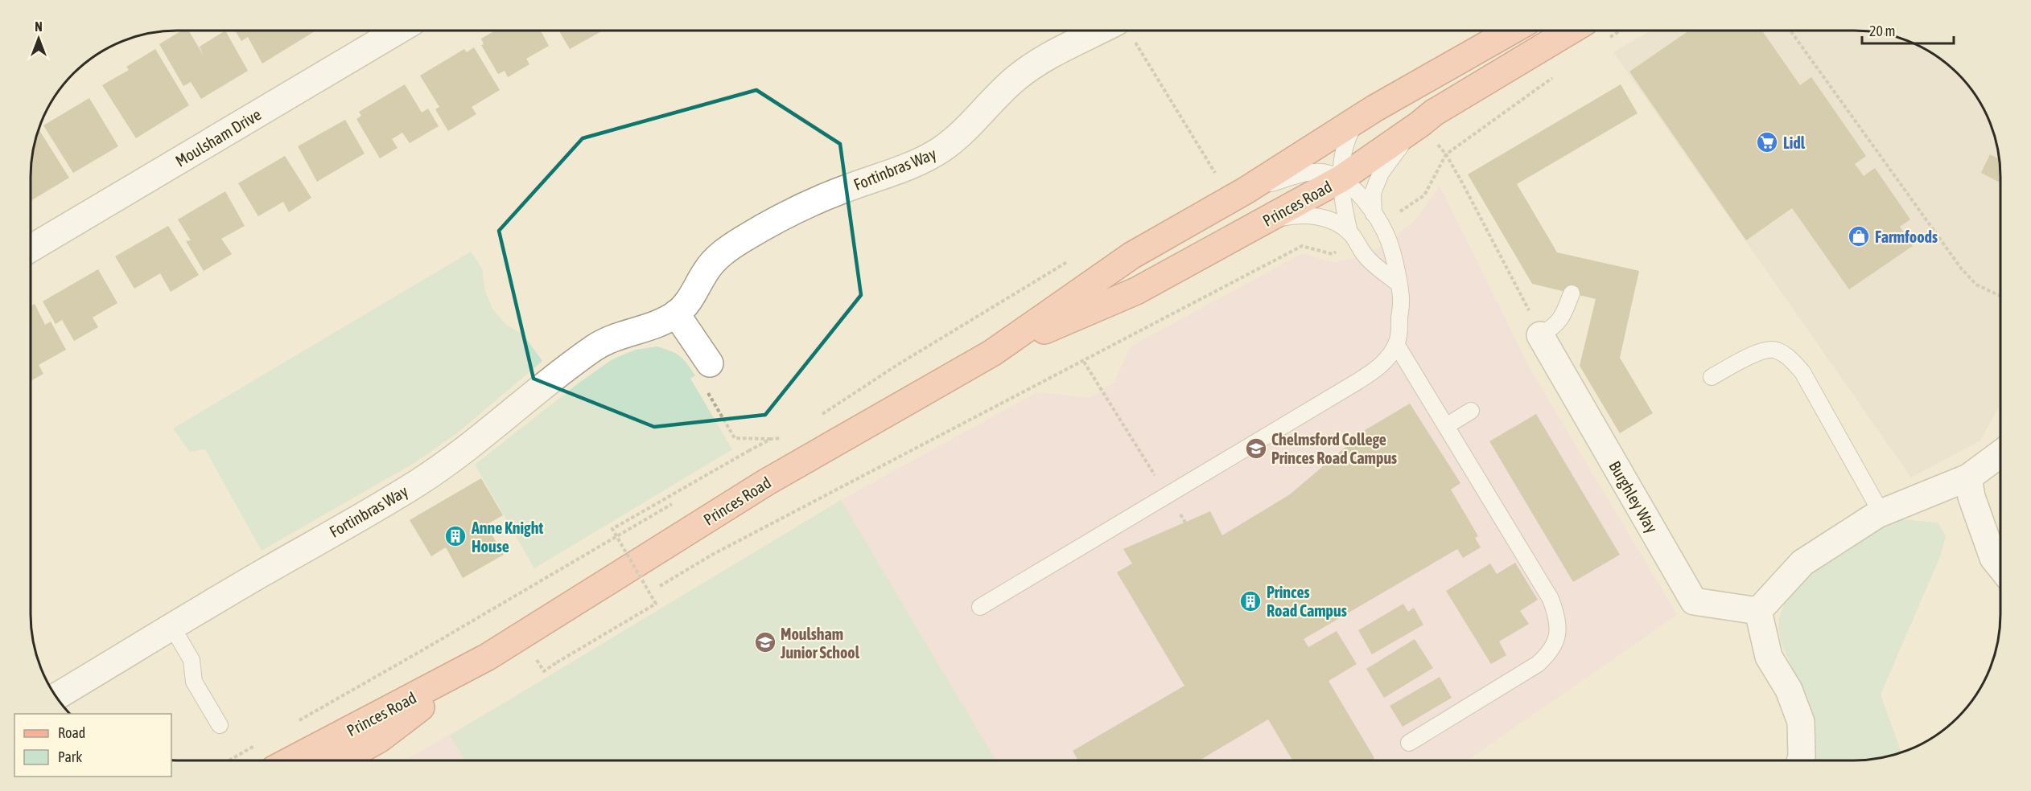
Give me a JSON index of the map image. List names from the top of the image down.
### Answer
{
  "streets": {
    "main road": ["Princes Road"],
    "street": ["Moulsham Drive", "Fortinbras Way", "Burghley Way"]
  },
  "places": {
    "supermarket": ["Lidl"],
    "shop": ["Farmfoods"],
    "school or university": ["Chelmsford College Princes Road Campus", "Moulsham Junior School"],
    "building": ["Anne Knight House", "Princes Road Campus"]
  },
  "legend": ["Road", "Park"],
  "scale_bar": "20 m",
  "north": "top"
}
